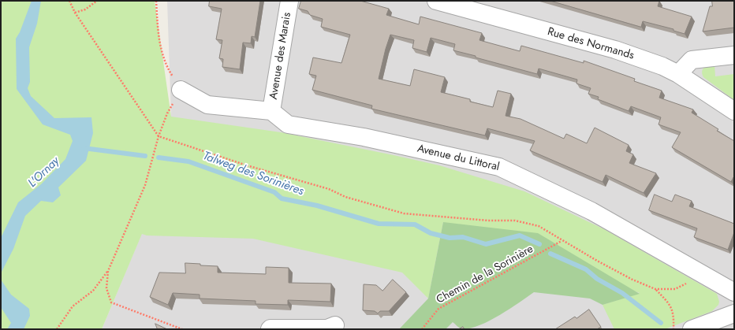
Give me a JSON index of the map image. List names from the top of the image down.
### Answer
{
  "streets": {
    "street": ["Rue des Normands", "Avenue des Marais", "Avenue du Littoral"],
    "path": ["Chemin de la Sorinière"]
  },
  "crossings": [
    ["Avenue des Marais", "Avenue du Littoral"]
  ],
  "water": ["L'Ornay", "Talweg des Sorinières"]
}
